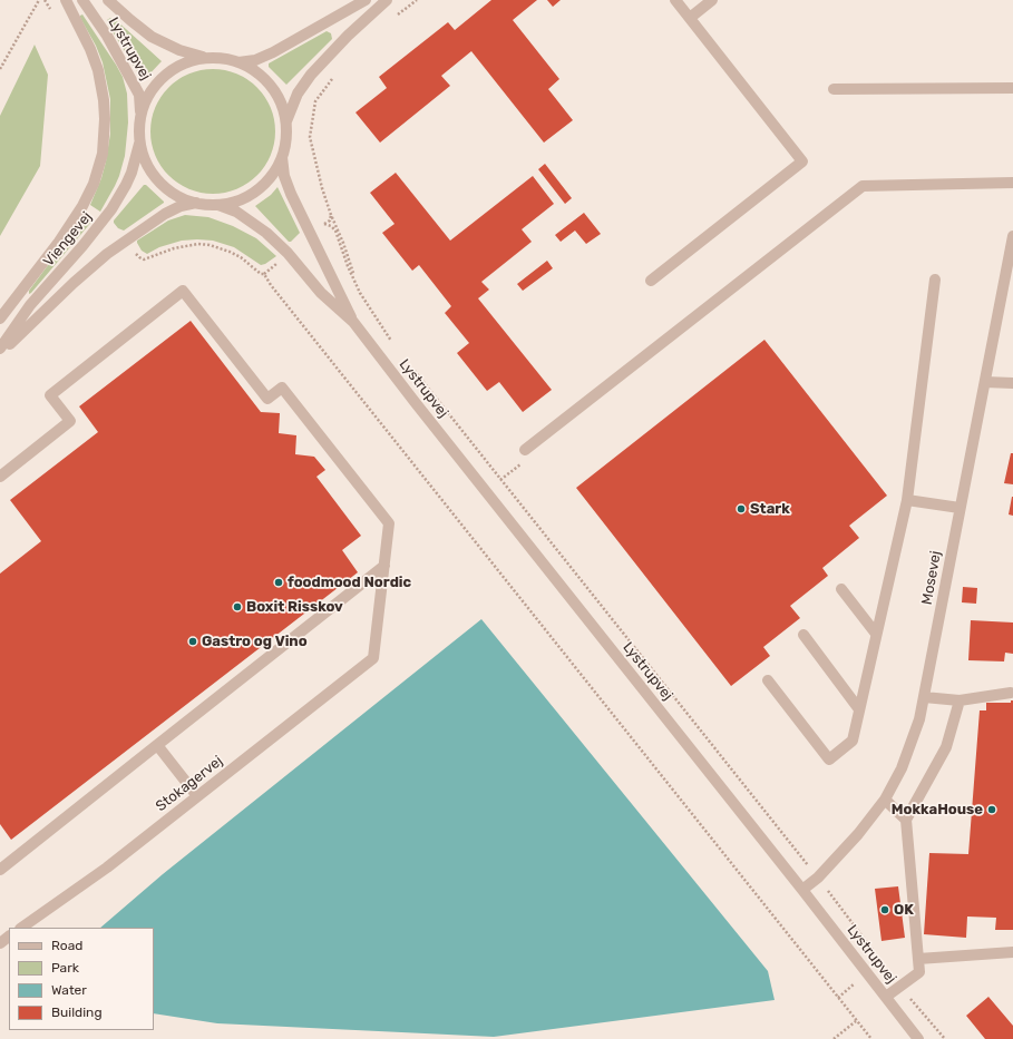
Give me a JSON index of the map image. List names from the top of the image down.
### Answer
{
  "streets": {
    "street": [
      "Lystrupvej",
      "Viengevej",
      "Mosevej",
      "Stokagervej"
    ]
  },
  "crossings": [
    ["Lystrupvej", "Viengevej"],
    ["Lystrupvej", "Mosevej"]
  ],
  "places": [
    "Stark",
    "foodmood Nordic",
    "Boxit Risskov",
    "Gastro og Vino",
    "MokkaHouse",
    "OK"
  ],
  "legend": [
    "Road",
    "Park",
    "Water",
    "Building"
  ]
}
